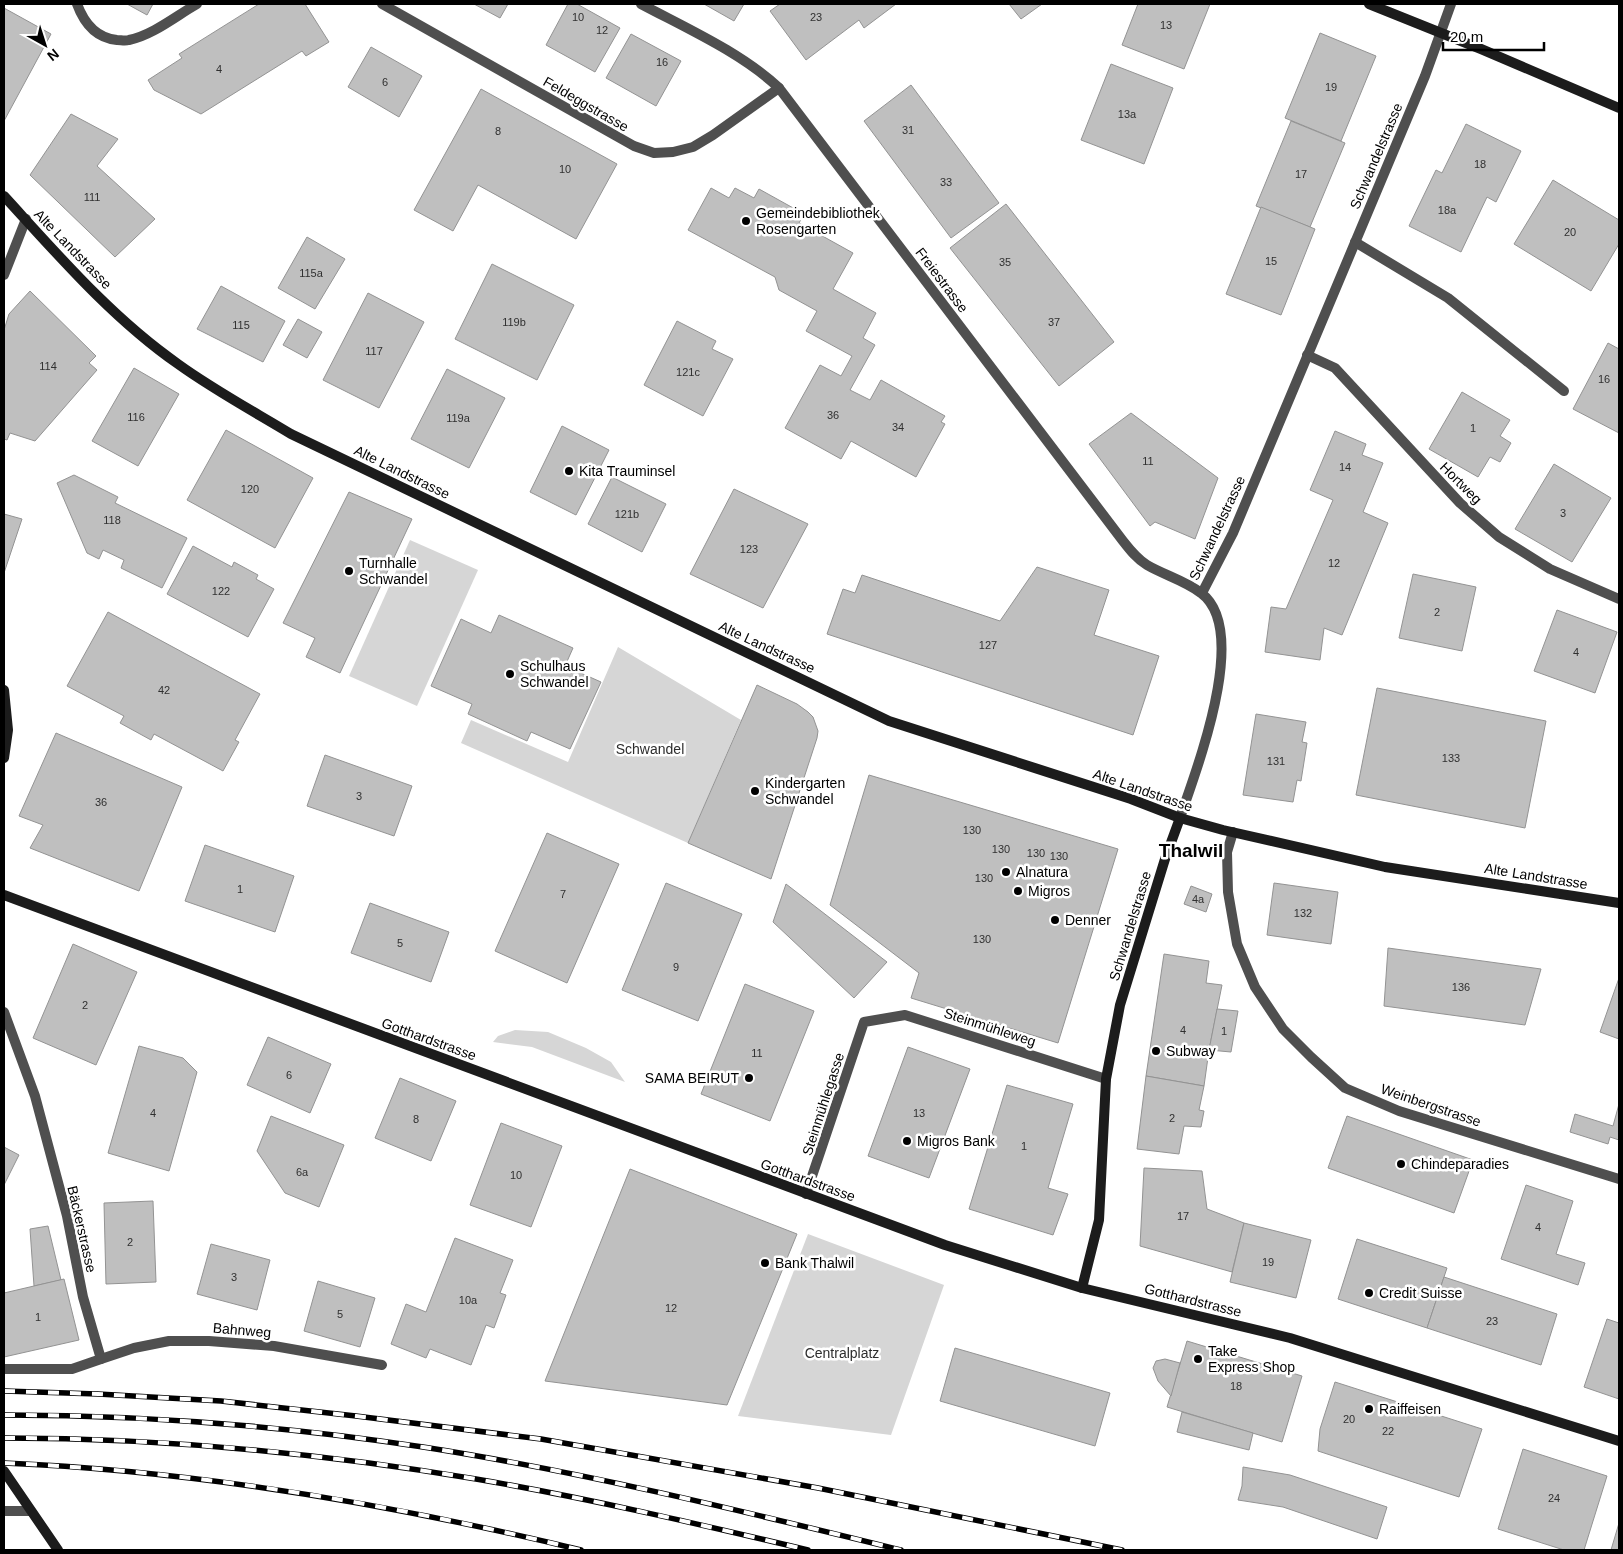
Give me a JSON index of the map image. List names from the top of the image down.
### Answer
{
  "streets": {
    "street": [
      "Feldeggstrasse",
      "Schwandelstrasse",
      "Alte Landstrasse",
      "Freiestrasse",
      "Hortweg",
      "Steinmühleweg",
      "Gotthardstrasse",
      "Steinmühlegasse",
      "Weinbergstrasse",
      "Bäckerstrasse",
      "Bahnweg"
    ]
  },
  "crossings": [
    ["Feldeggstrasse", "Freiestrasse"],
    ["Schwandelstrasse", "Alte Landstrasse"],
    ["Schwandelstrasse", "Freiestrasse"],
    ["Schwandelstrasse", "Hortweg"],
    ["Schwandelstrasse", "Steinmühleweg"],
    ["Schwandelstrasse", "Gotthardstrasse"],
    ["Alte Landstrasse", "Weinbergstrasse"],
    ["Steinmühleweg", "Steinmühlegasse"],
    ["Gotthardstrasse", "Steinmühlegasse"],
    ["Bäckerstrasse", "Bahnweg"]
  ],
  "districts": ["Thalwil"],
  "parks": ["Schwandel", "Centralplatz"],
  "places": [
    "Gemeindebibliothek Rosengarten",
    "Kita Trauminsel",
    "Turnhalle Schwandel",
    "Schulhaus Schwandel",
    "Kindergarten Schwandel",
    "Alnatura",
    "Migros",
    "Denner",
    "Subway",
    "SAMA BEIRUT",
    "Migros Bank",
    "Chindeparadies",
    "Bank Thalwil",
    "Credit Suisse",
    "Take Express Shop",
    "Raiffeisen"
  ],
  "house_numbers": [
    "10",
    "23",
    "13",
    "12",
    "16",
    "4",
    "6",
    "19",
    "13a",
    "31",
    "8",
    "18",
    "10",
    "17",
    "33",
    "111",
    "18a",
    "20",
    "15",
    "35",
    "115a",
    "119b",
    "37",
    "115",
    "117",
    "114",
    "121c",
    "16",
    "36",
    "116",
    "119a",
    "34",
    "1",
    "11",
    "14",
    "120",
    "3",
    "121b",
    "118",
    "123",
    "12",
    "122",
    "2",
    "127",
    "4",
    "42",
    "133",
    "131",
    "3",
    "36",
    "130",
    "130",
    "130",
    "130",
    "130",
    "1",
    "7",
    "4a",
    "132",
    "130",
    "5",
    "9",
    "136",
    "2",
    "4",
    "1",
    "11",
    "6",
    "4",
    "13",
    "2",
    "8",
    "1",
    "6a",
    "10",
    "17",
    "4",
    "2",
    "19",
    "3",
    "10a",
    "12",
    "5",
    "1",
    "23",
    "18",
    "20",
    "22",
    "24"
  ],
  "scale_bar": "20 m",
  "north": "bottom right"
}
